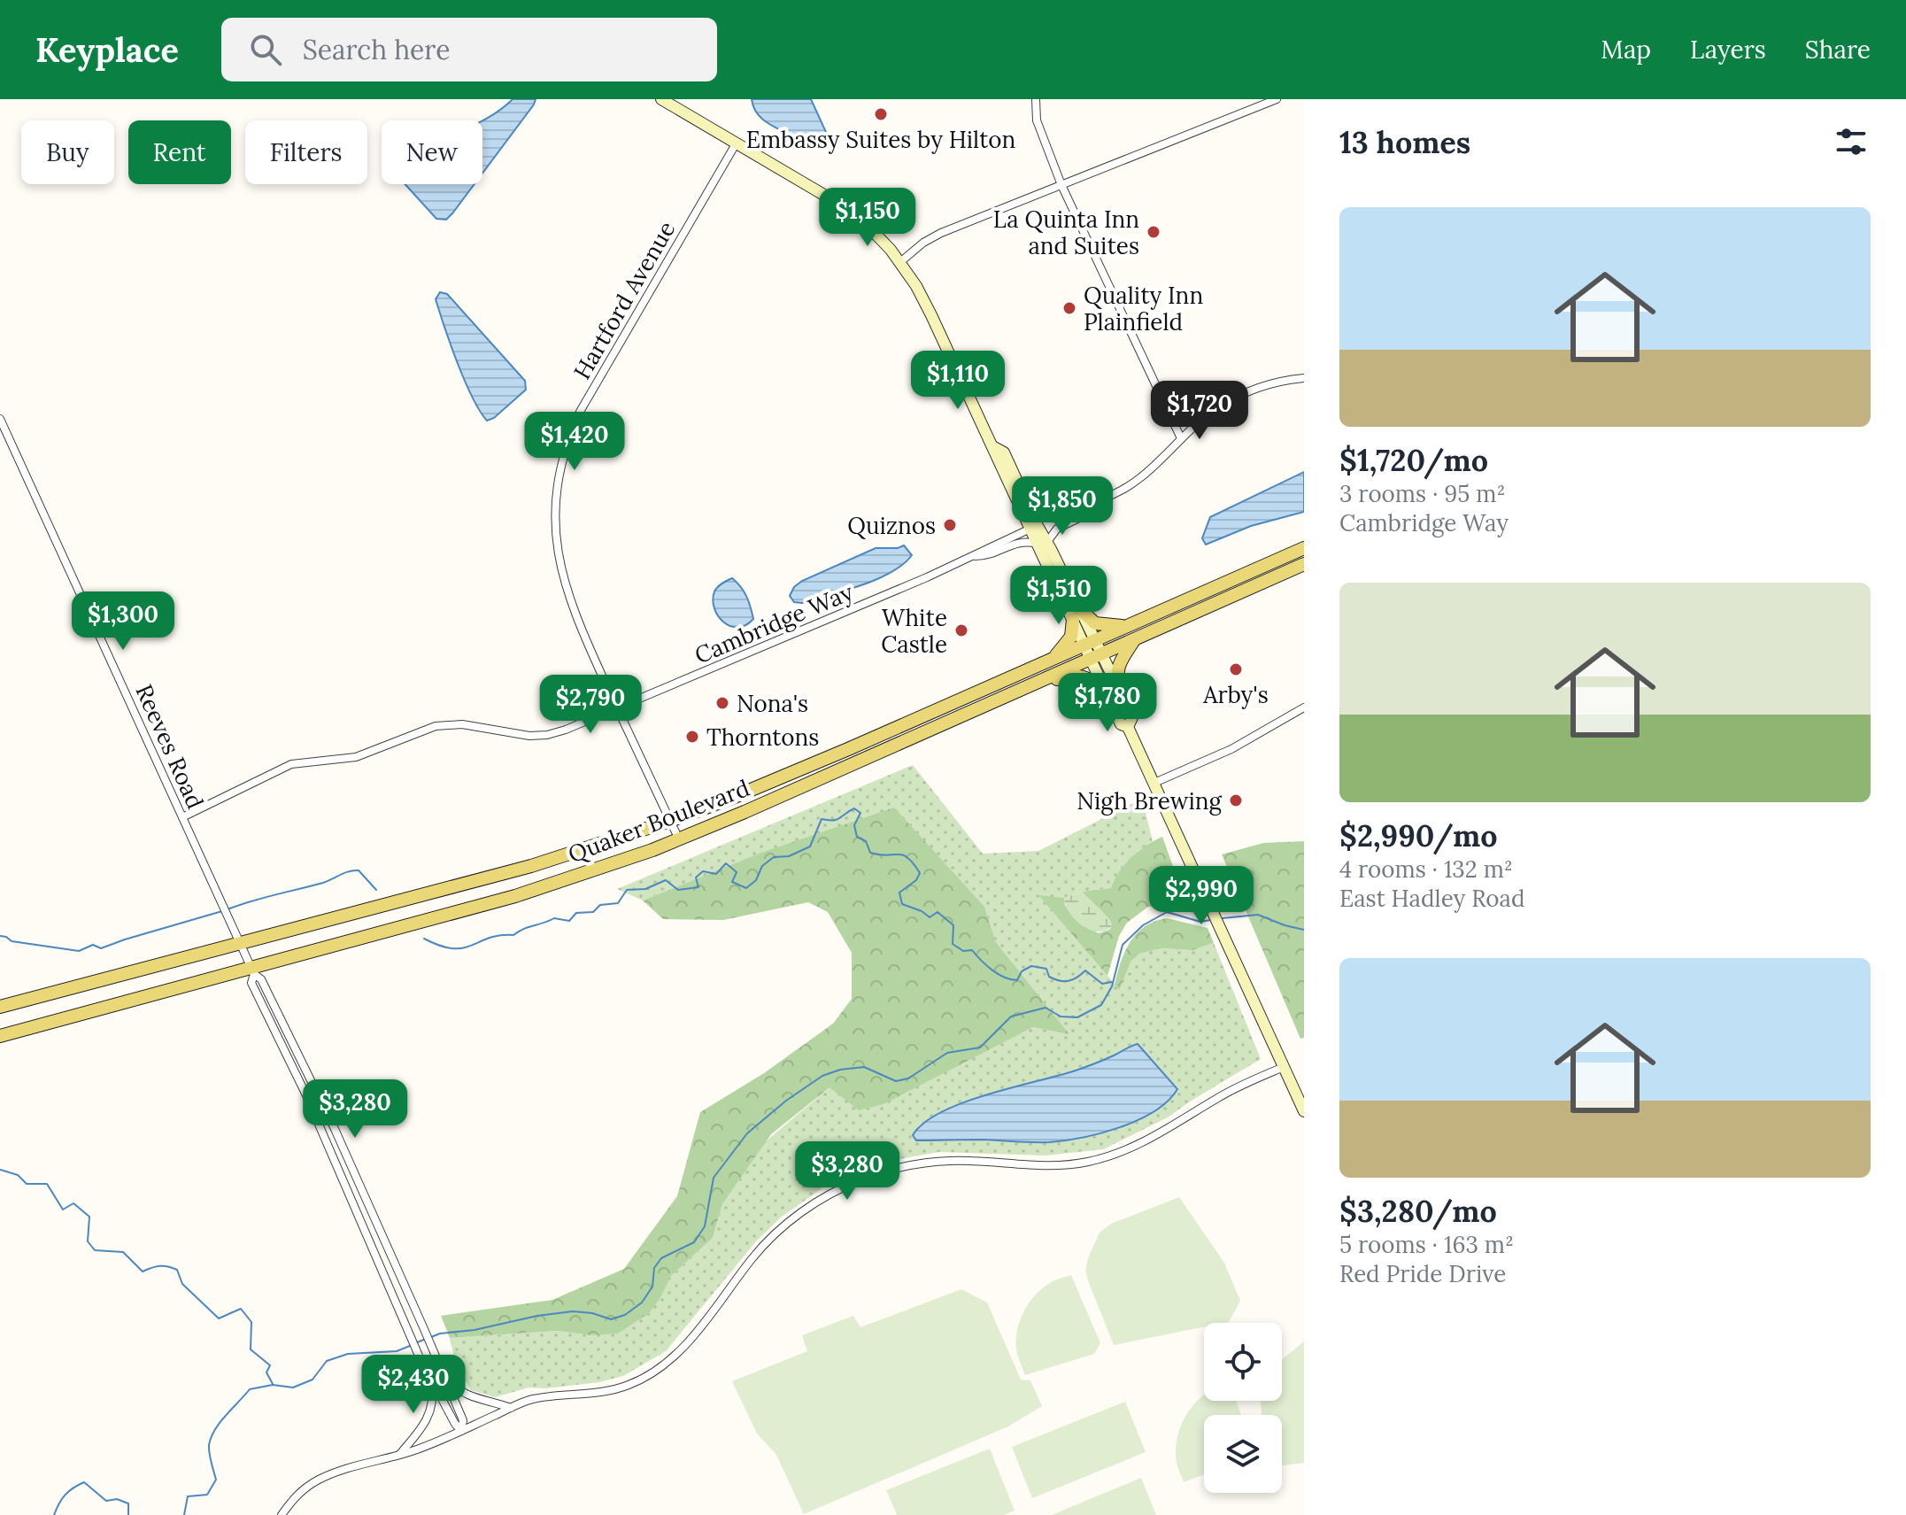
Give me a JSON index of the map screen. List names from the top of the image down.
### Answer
{
  "streets": {
    "main road": ["Quaker Boulevard"],
    "street": ["Hartford Avenue", "Cambridge Way", "Reeves Road"]
  },
  "crossings": [
    ["Hartford Avenue", "Cambridge Way"],
    ["Hartford Avenue", "Quaker Boulevard"],
    ["Cambridge Way", "Reeves Road"],
    ["Reeves Road", "Quaker Boulevard"]
  ],
  "places": [
    "Embassy Suites by Hilton",
    "La Quinta Inn and Suites",
    "Quality Inn Plainfield",
    "Quiznos",
    "White Castle",
    "Arby's",
    "Nona's",
    "Thorntons",
    "Nigh Brewing"
  ],
  "page": {
    "header": "Keyplace",
    "search": "Search here",
    "nav": ["Map", "Layers", "Share"],
    "heading": "13 homes",
    "chip": [
      "Buy",
      "Rent",
      "Filters",
      "New"
    ],
    "list": [
      {
        "name": "$1,720/mo",
        "note": "3 rooms · 95 m² · Cambridge Way"
      },
      {
        "name": "$2,990/mo",
        "note": "4 rooms · 132 m² · East Hadley Road"
      },
      {
        "name": "$3,280/mo",
        "note": "5 rooms · 163 m² · Red Pride Drive"
      }
    ],
    "price": [
      "$1,150",
      "$1,110",
      "$1,720",
      "$1,420",
      "$1,850",
      "$1,510",
      "$1,300",
      "$1,780",
      "$2,790",
      "$2,990",
      "$3,280",
      "$3,280",
      "$2,430"
    ]
  }
}
